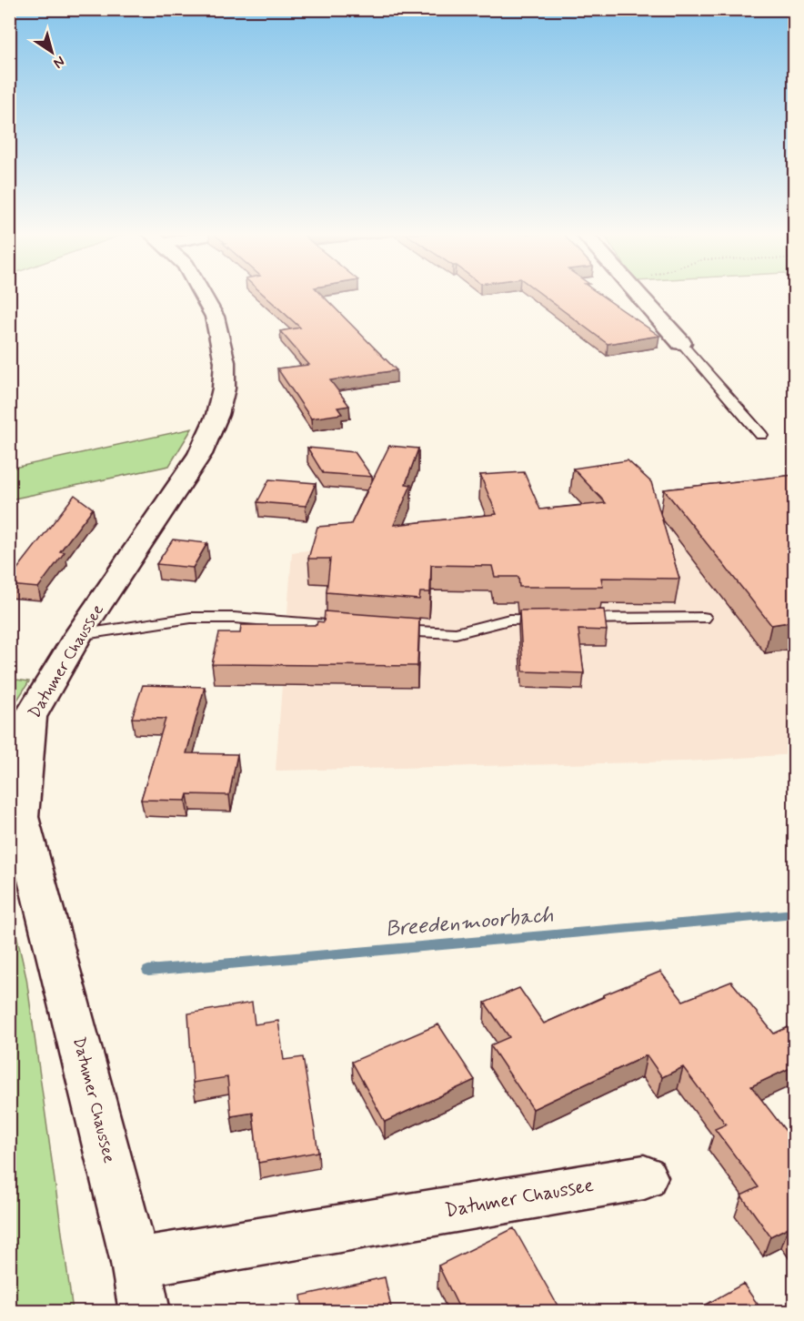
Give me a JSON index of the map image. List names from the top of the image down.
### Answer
{
  "streets": {
    "street": ["Datumer Chaussee"]
  },
  "water": ["Breedenmoorbach"],
  "north": "bottom right"
}
